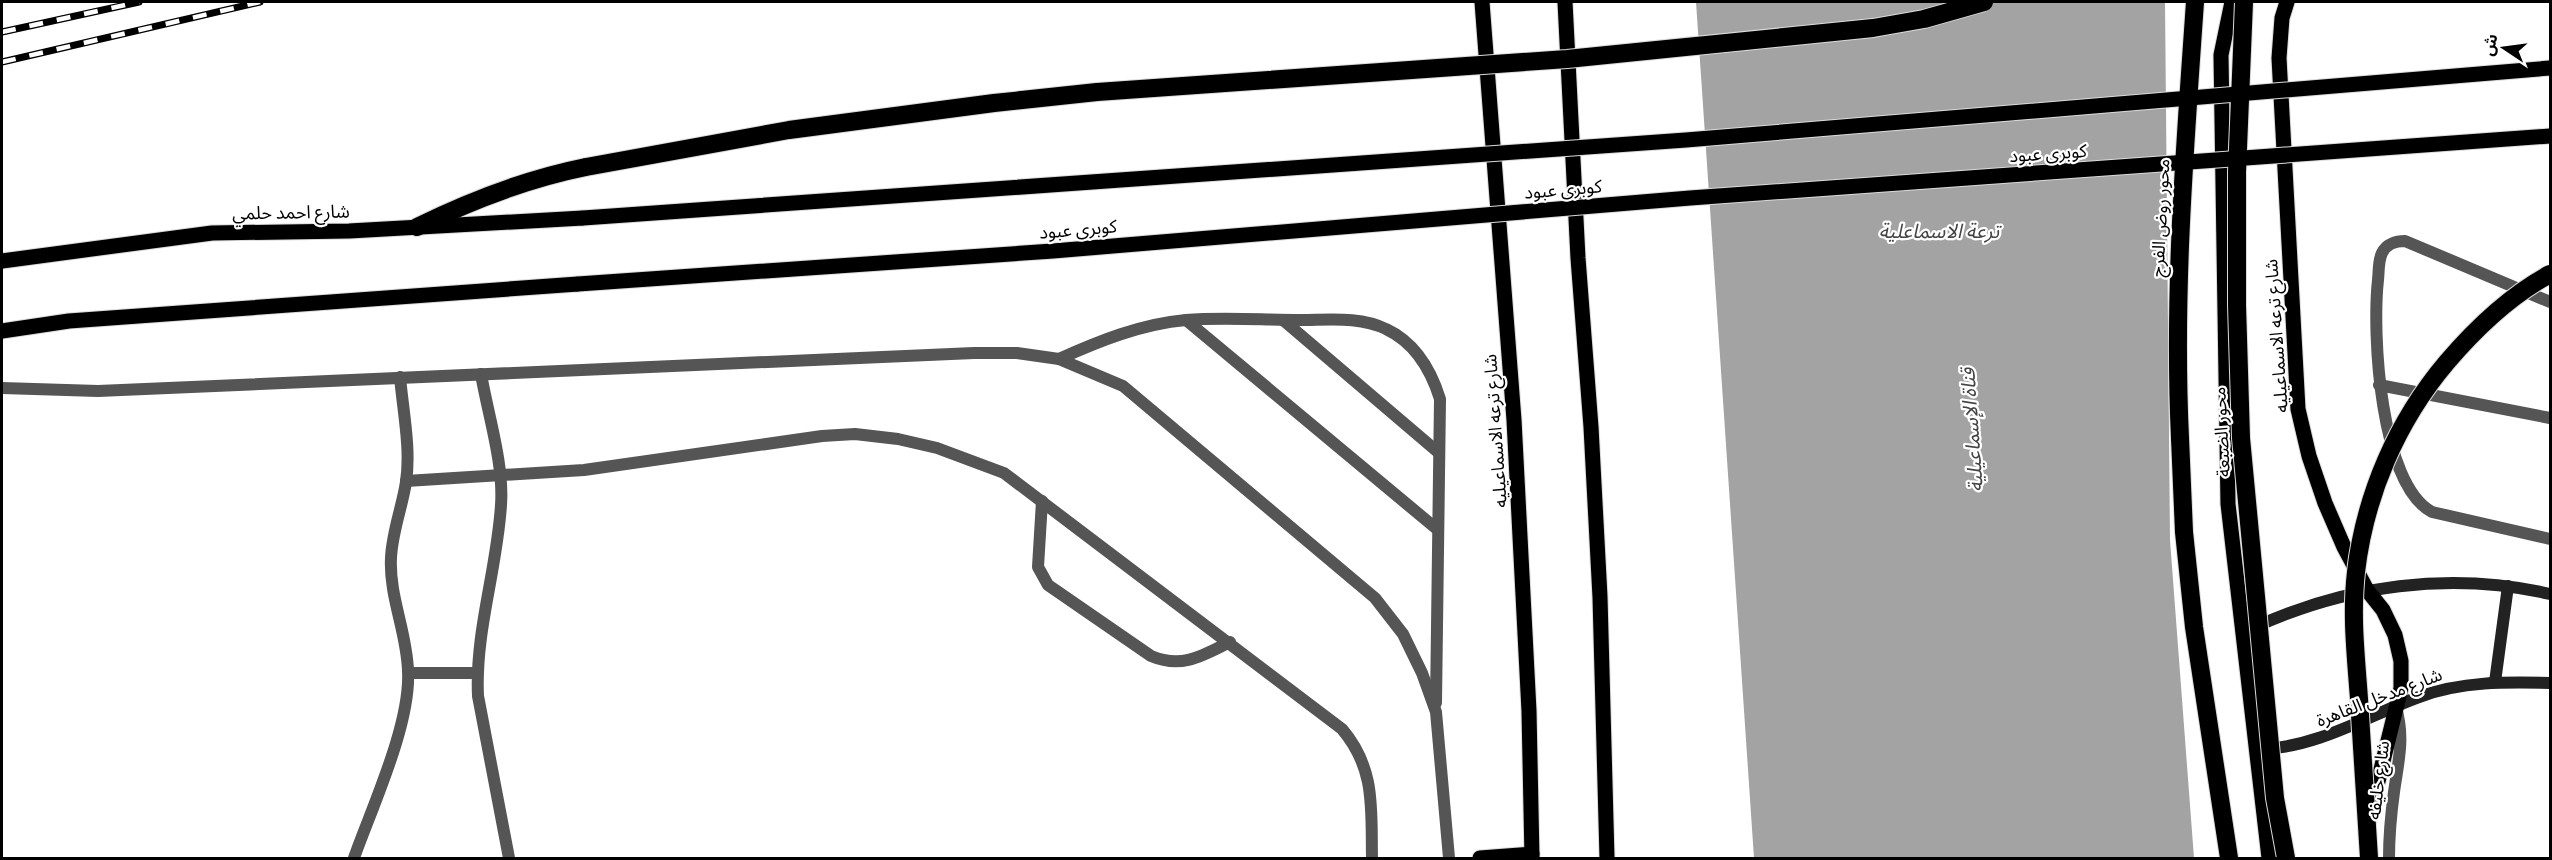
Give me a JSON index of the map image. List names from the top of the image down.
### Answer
{
  "streets": {
    "highway": ["محور روض الفرج", "محور الضبعة"],
    "main road": ["كوبرى عبود", "شارع احمد حلمي", "شارع ترعه الاسماعيليه"],
    "street": ["شارع مدخل القاهرة", "شارع خليفه"]
  },
  "crossings": [
    ["شارع ترعه الاسماعيليه", "شارع مدخل القاهرة"],
    ["شارع ترعه الاسماعيليه", "شارع خليفه"],
    ["شارع مدخل القاهرة", "شارع خليفه"]
  ],
  "water": ["ترعة الاسماعلية", "قناة الإسماعيلية"],
  "north": "left"
}
